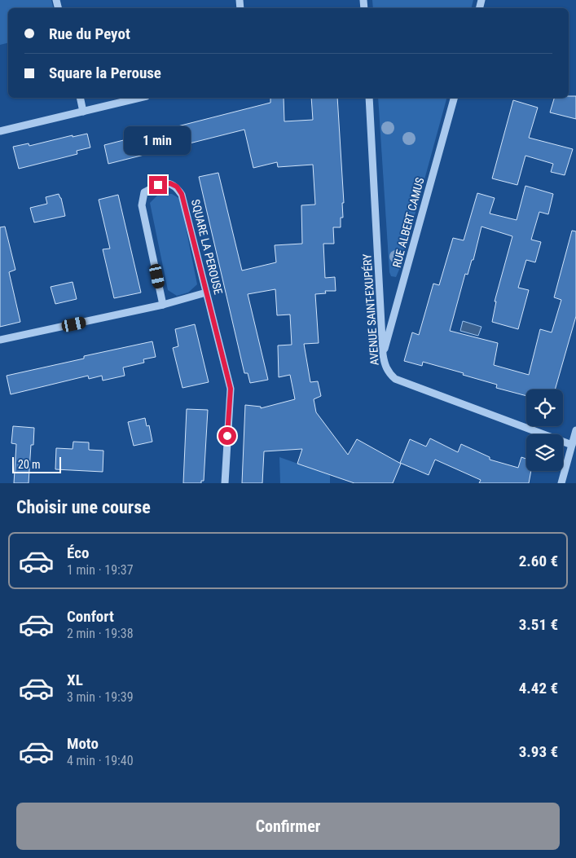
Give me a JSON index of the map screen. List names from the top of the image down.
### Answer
{
  "streets": {
    "street": ["RUE ALBERT CAMUS", "SQUARE LA PEROUSE", "AVENUE SAINT-EXUPÉRY"]
  },
  "crossings": [
    ["RUE ALBERT CAMUS", "AVENUE SAINT-EXUPÉRY"]
  ],
  "scale_bar": "20 m",
  "page": {
    "banner": ["Rue du Peyot", "Square la Perouse"],
    "bubble": "1 min",
    "scale": "20 m",
    "heading": "Choisir une course",
    "list": [
      {
        "name": "Éco",
        "note": "1 min · 19:37",
        "value": "2.60 €"
      },
      {
        "name": "Confort",
        "note": "2 min · 19:38",
        "value": "3.51 €"
      },
      {
        "name": "XL",
        "note": "3 min · 19:39",
        "value": "4.42 €"
      },
      {
        "name": "Moto",
        "note": "4 min · 19:40",
        "value": "3.93 €"
      }
    ],
    "buttons": "Confirmer"
  }
}
